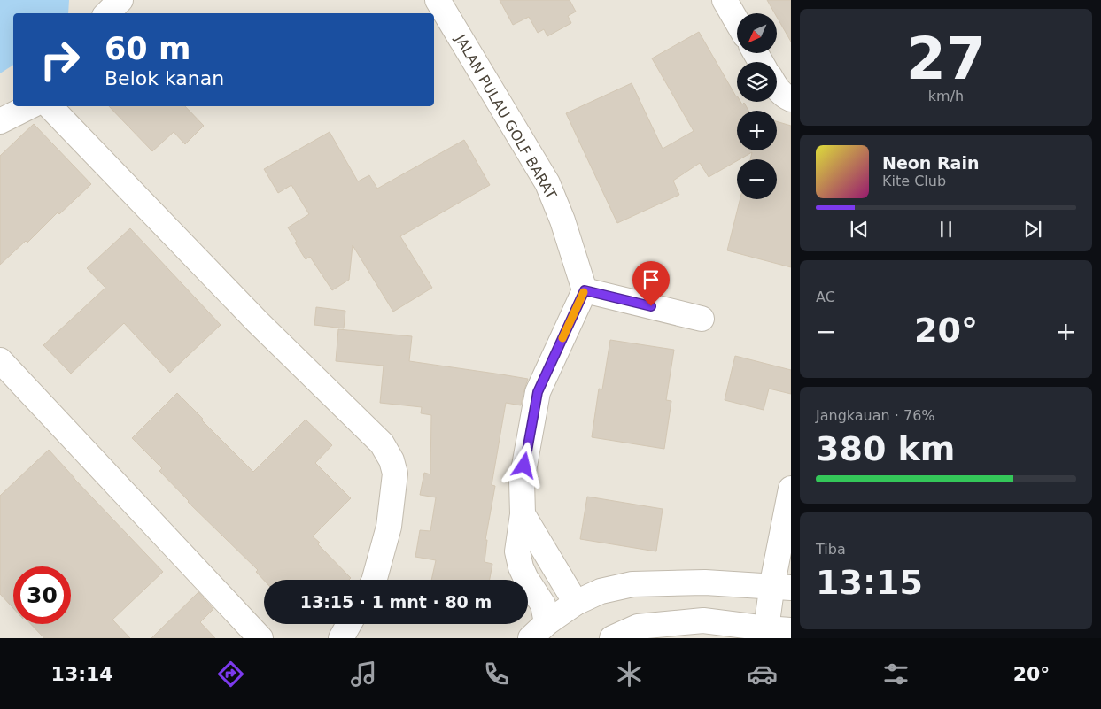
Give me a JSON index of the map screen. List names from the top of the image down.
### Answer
{
  "streets": {
    "street": ["JALAN PULAU GOLF BARAT"]
  },
  "north": "bottom left",
  "page": {
    "tile": [
      ["27", "km/h"],
      "AC",
      ["Jangkauan · 76%", "380 km"],
      ["Tiba", "13:15"]
    ],
    "map_buttons": ["+", "−"],
    "turn": ["60 m", "Belok kanan"],
    "song": ["Neon Rain", "Kite Club"],
    "heat": ["−", "20°", "+"],
    "limit": "30",
    "trip": "13:15 · 1 mnt · 80 m",
    "tabs": ["13:14", "20°"]
  }
}
